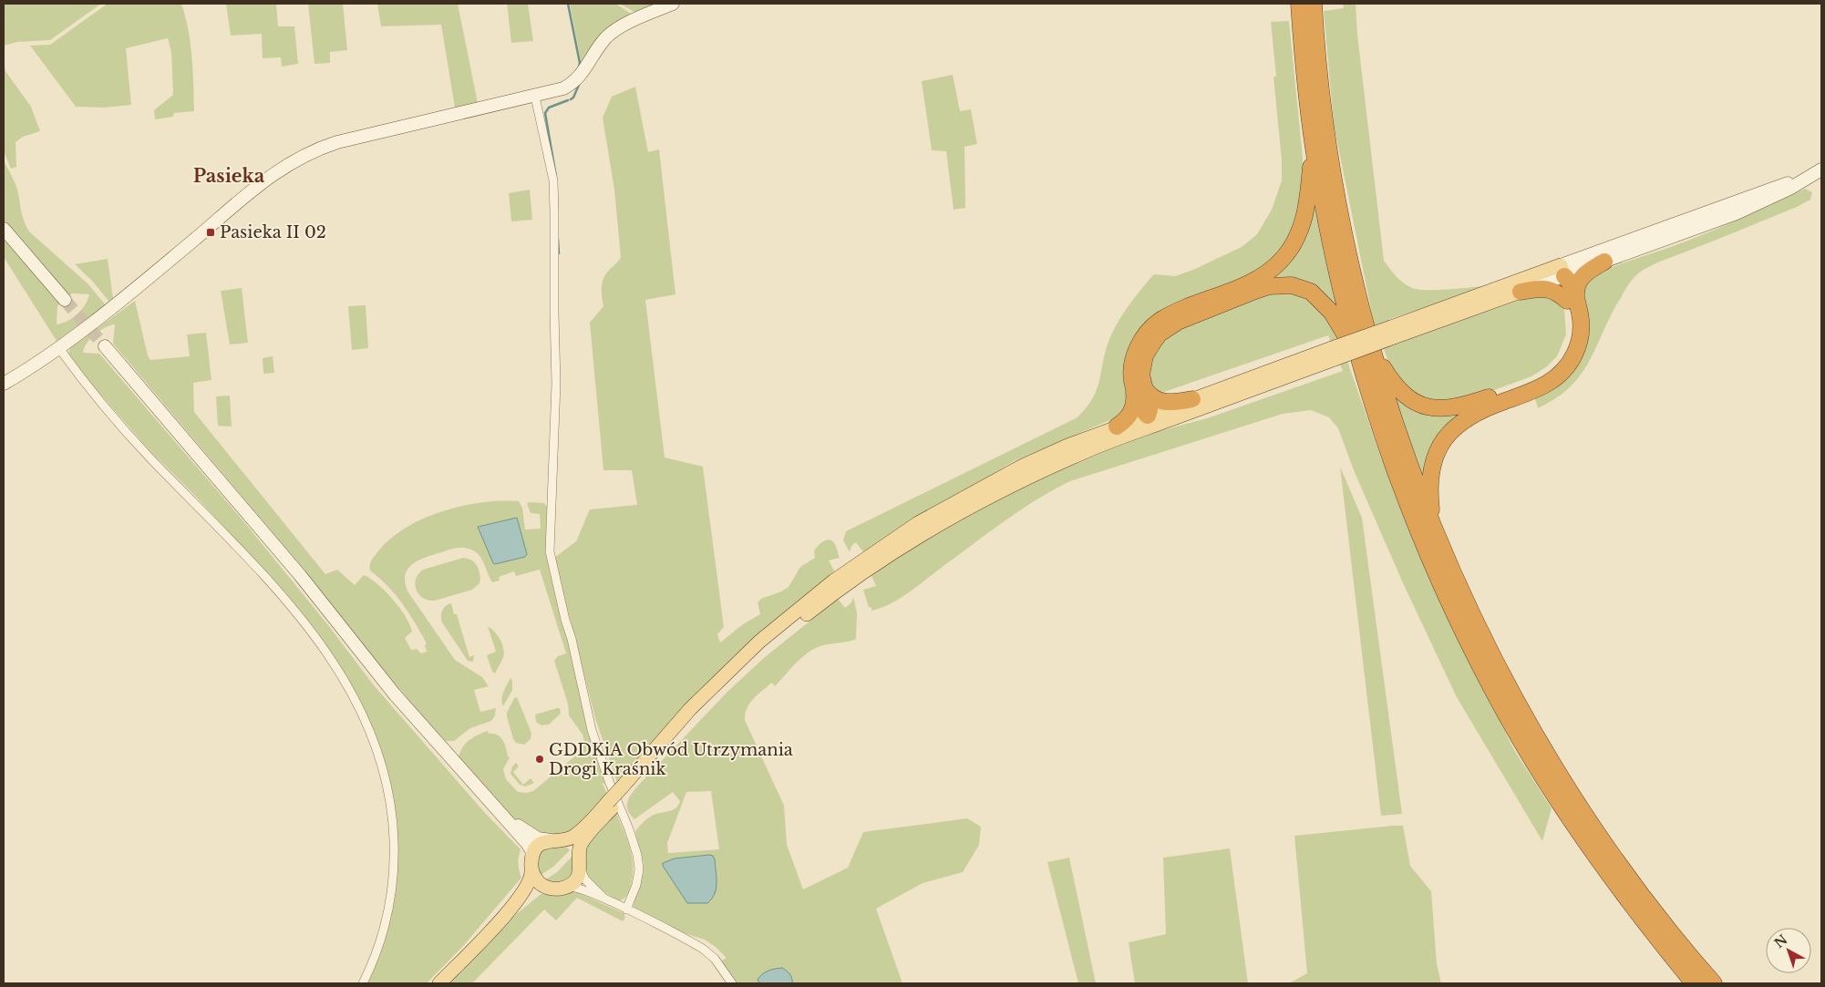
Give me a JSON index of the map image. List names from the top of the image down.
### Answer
{
  "districts": ["Pasieka"],
  "places": {
    "transit": ["Pasieka II 02"],
    "other": ["GDDKiA Obwód Utrzymania Drogi Kraśnik"]
  },
  "north": "top left"
}
